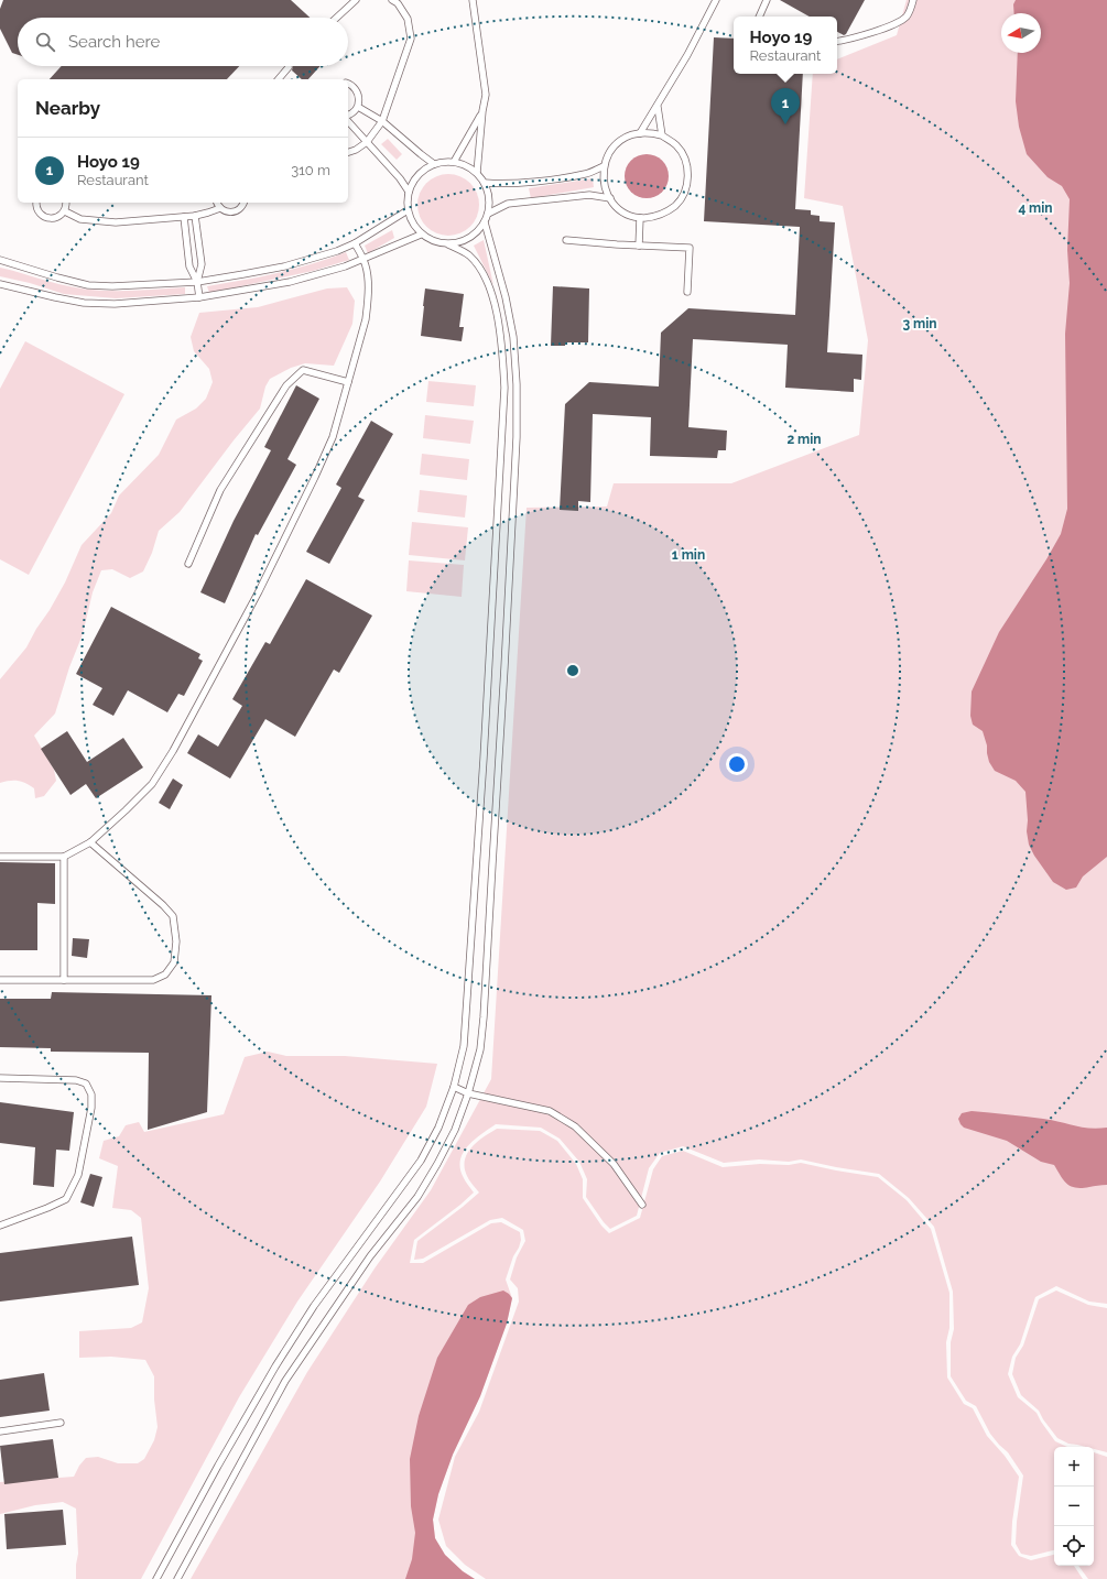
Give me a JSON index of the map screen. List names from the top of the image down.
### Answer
{
  "north": "left",
  "page": {
    "popup": ["Hoyo 19", "Restaurant"],
    "search": "Search here",
    "heading": "Nearby",
    "pins": "1",
    "list": [
      {
        "mark": "1",
        "name": "Hoyo 19",
        "note": "Restaurant",
        "value": "310 m"
      }
    ],
    "map_buttons": ["+", "−"]
  },
  "rings": [
    "4 min",
    "3 min",
    "2 min",
    "1 min"
  ]
}
